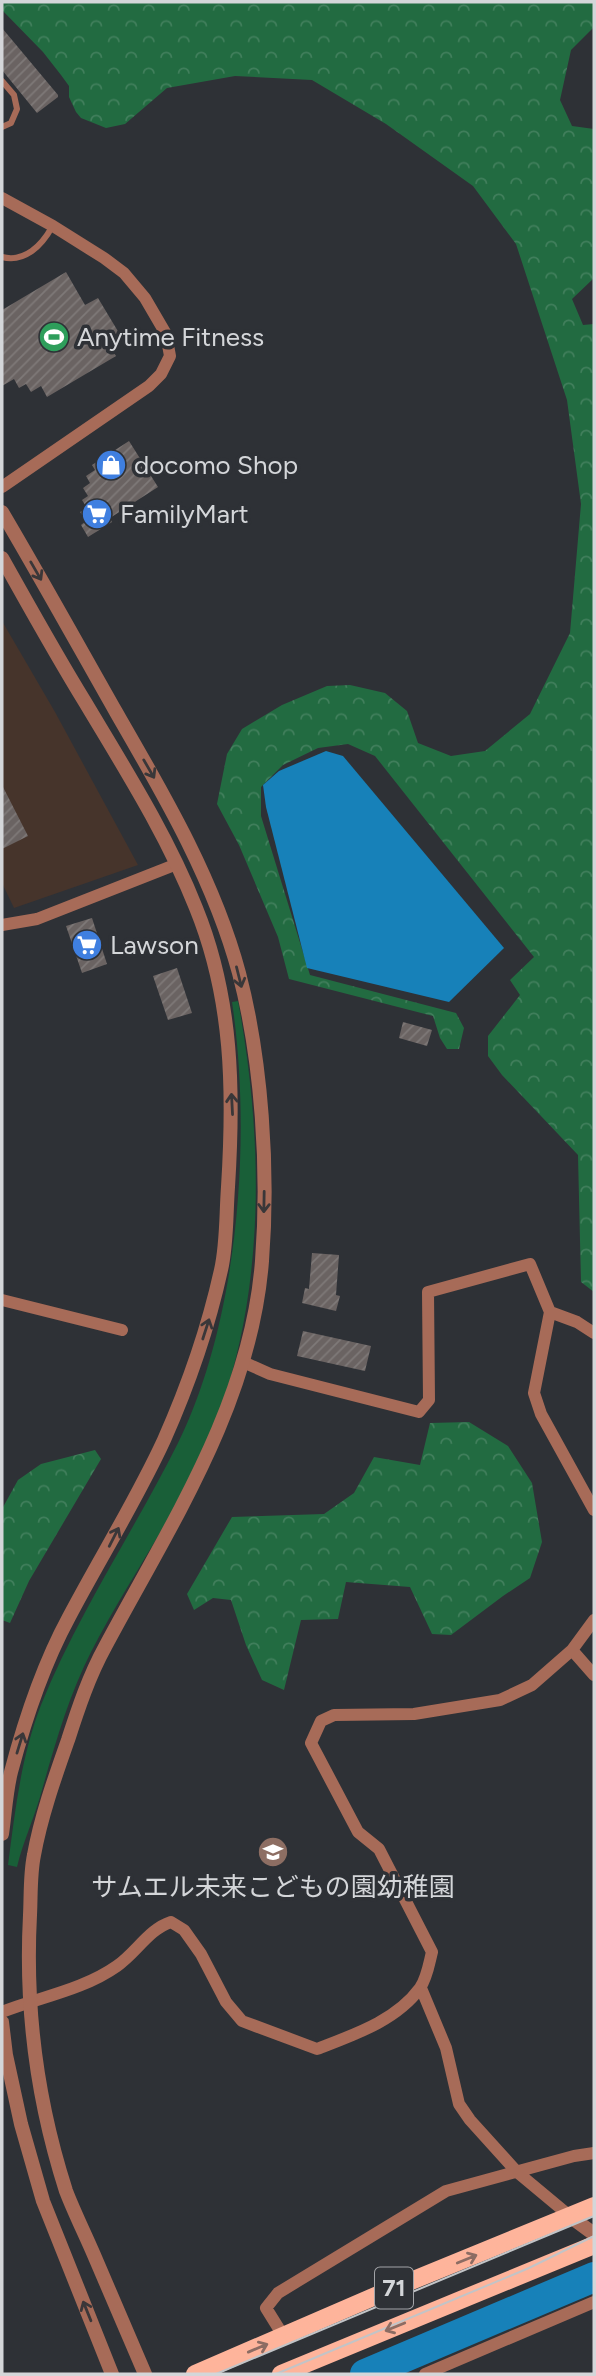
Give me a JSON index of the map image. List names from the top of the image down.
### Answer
{
  "streets": {
    "main road": ["71"]
  },
  "places": {
    "sports": ["Anytime Fitness"],
    "shop": ["docomo Shop"],
    "supermarket": ["FamilyMart", "Lawson"],
    "school or university": ["サムエル未来こどもの園幼稚園"]
  }
}
